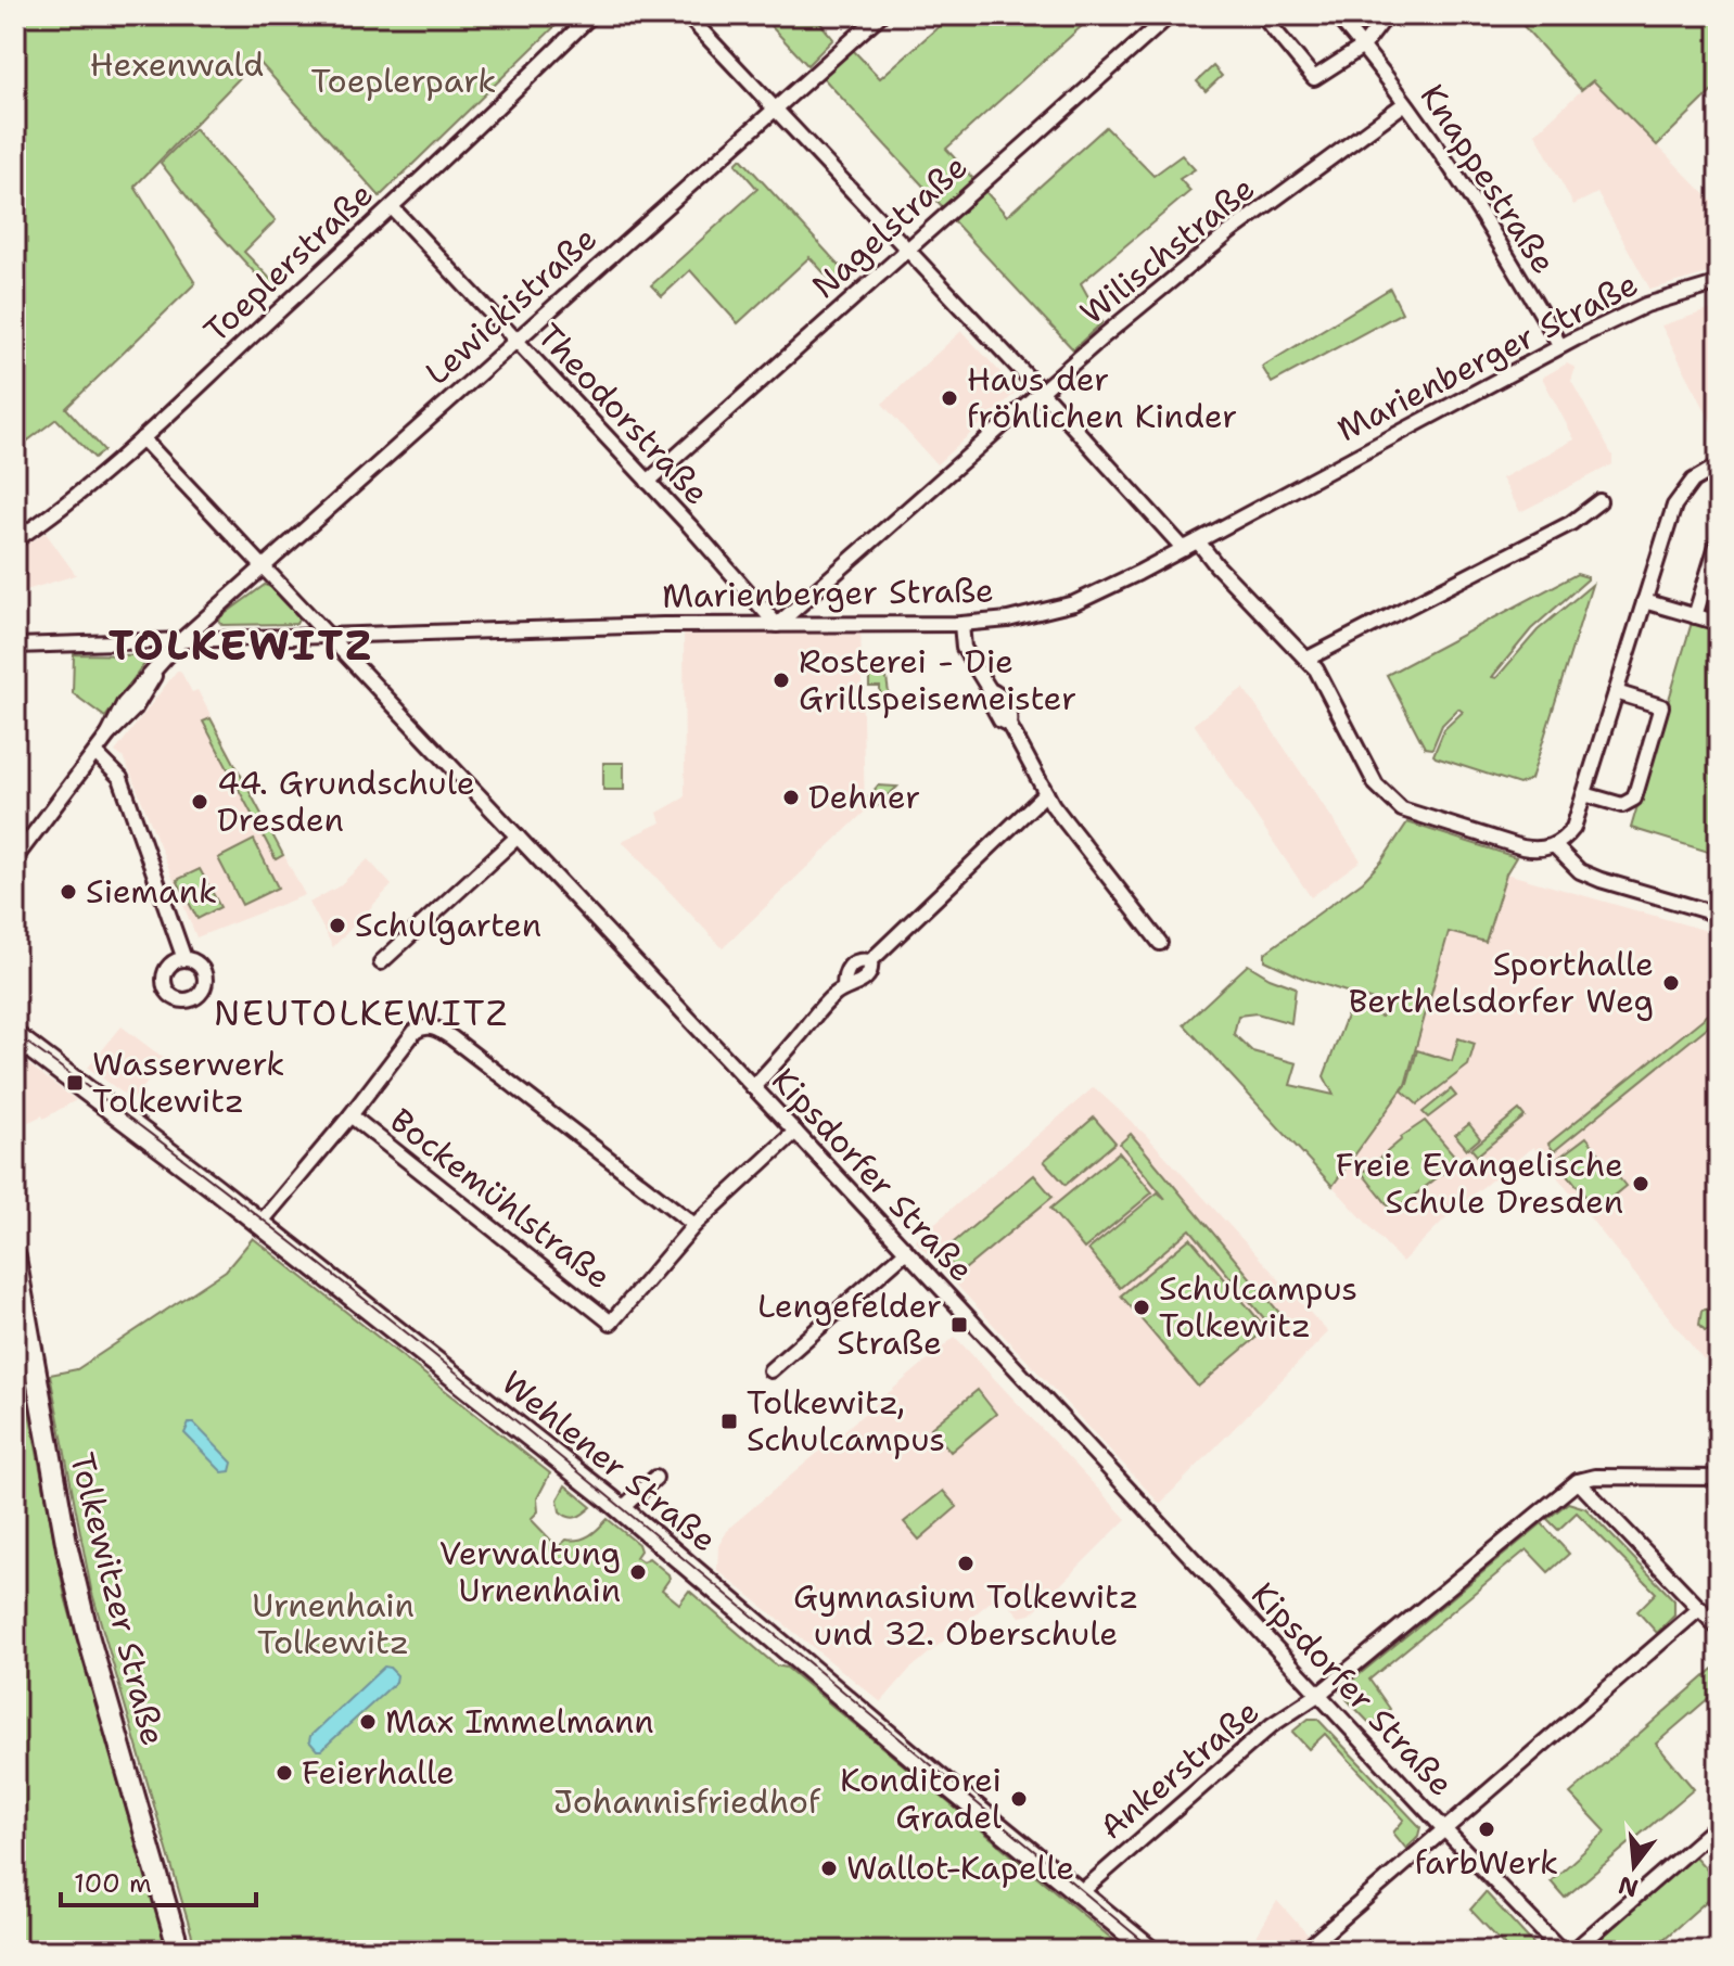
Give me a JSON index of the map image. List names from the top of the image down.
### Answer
{
  "streets": {
    "main road": ["Wehlener Straße", "Tolkewitzer Straße"],
    "street": [
      "Knappestraße",
      "Nagelstraße",
      "Wilischstraße",
      "Toeplerstraße",
      "Lewickistraße",
      "Marienberger Straße",
      "Theodorstraße",
      "Kipsdorfer Straße",
      "Bockemühlstraße",
      "Ankerstraße"
    ]
  },
  "crossings": [
    ["Knappestraße", "Wilischstraße"],
    ["Knappestraße", "Marienberger Straße"],
    ["Nagelstraße", "Theodorstraße"],
    ["Wilischstraße", "Marienberger Straße"],
    ["Wilischstraße", "Theodorstraße"],
    ["Toeplerstraße", "Theodorstraße"],
    ["Toeplerstraße", "Kipsdorfer Straße"],
    ["Lewickistraße", "Marienberger Straße"],
    ["Lewickistraße", "Theodorstraße"],
    ["Lewickistraße", "Kipsdorfer Straße"],
    ["Marienberger Straße", "Theodorstraße"],
    ["Marienberger Straße", "Kipsdorfer Straße"],
    ["Kipsdorfer Straße", "Bockemühlstraße"],
    ["Kipsdorfer Straße", "Ankerstraße"],
    ["Wehlener Straße", "Ankerstraße"]
  ],
  "districts": ["TOLKEWITZ", "NEUTOLKEWITZ"],
  "parks": [
    "Hexenwald",
    "Toeplerpark",
    "Urnenhain Tolkewitz",
    "Johannisfriedhof"
  ],
  "places": {
    "other": [
      "Haus der fröhlichen Kinder",
      "Rosterei - Die Grillspeisemeister",
      "Dehner",
      "44. Grundschule Dresden",
      "Siemank",
      "Schulgarten",
      "Sporthalle Berthelsdorfer Weg",
      "Freie Evangelische Schule Dresden",
      "Schulcampus Tolkewitz",
      "Gymnasium Tolkewitz und 32. Oberschule",
      "Verwaltung Urnenhain",
      "Max Immelmann",
      "Feierhalle",
      "Konditorei Gradel",
      "farbWerk",
      "Wallot-Kapelle"
    ],
    "transit": ["Wasserwerk Tolkewitz", "Lengefelder Straße", "Tolkewitz, Schulcampus"]
  },
  "scale_bar": "100 m",
  "north": "bottom"
}
